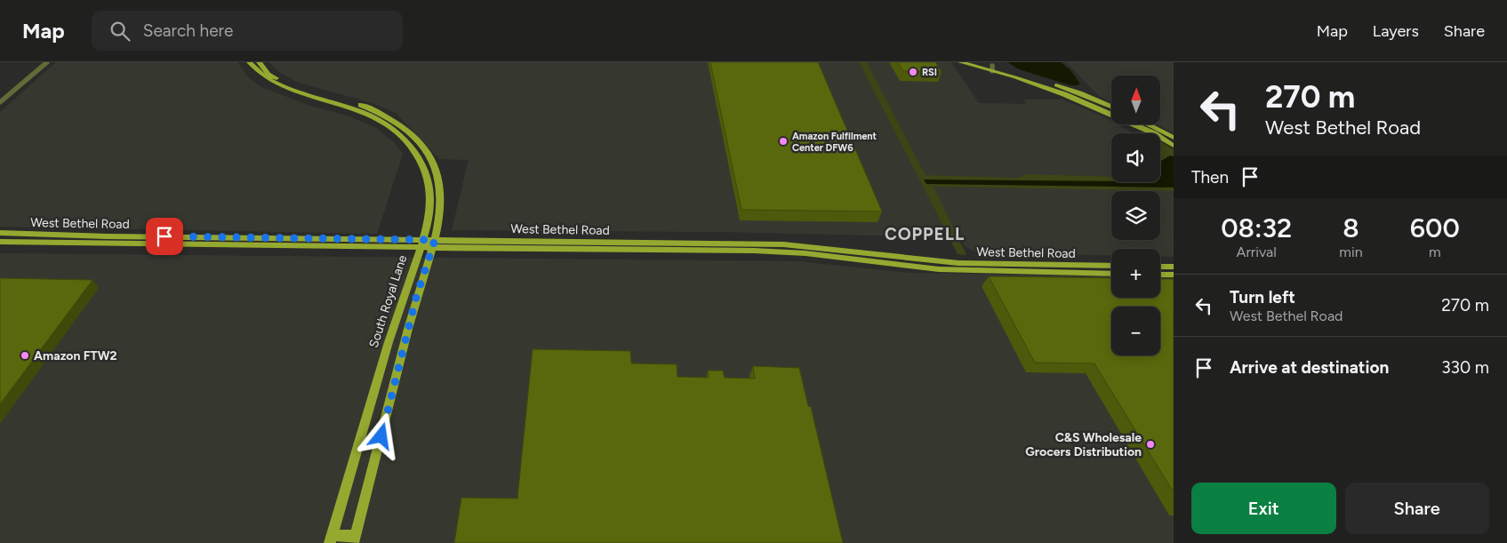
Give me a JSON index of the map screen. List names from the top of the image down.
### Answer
{
  "streets": {
    "main road": ["West Bethel Road", "South Royal Lane"]
  },
  "crossings": [
    ["West Bethel Road", "South Royal Lane"]
  ],
  "districts": ["COPPELL"],
  "places": [
    "RSI",
    "Amazon Fulfilment Center DFW6",
    "Amazon FTW2",
    "C&S Wholesale Grocers Distribution"
  ],
  "north": "top",
  "page": {
    "header": "Map",
    "search": "Search here",
    "nav": ["Map", "Layers", "Share"],
    "turn": ["270 m", "West Bethel Road"],
    "map_buttons": ["+", "−"],
    "then": "Then",
    "eta": [
      "08:32",
      "Arrival",
      "8",
      "min",
      "600",
      "m"
    ],
    "list": [
      {
        "name": "Turn left",
        "note": "West Bethel Road",
        "value": "270 m"
      },
      {
        "name": "Arrive at destination",
        "value": "330 m"
      }
    ],
    "buttons": ["Exit", "Share"]
  }
}
